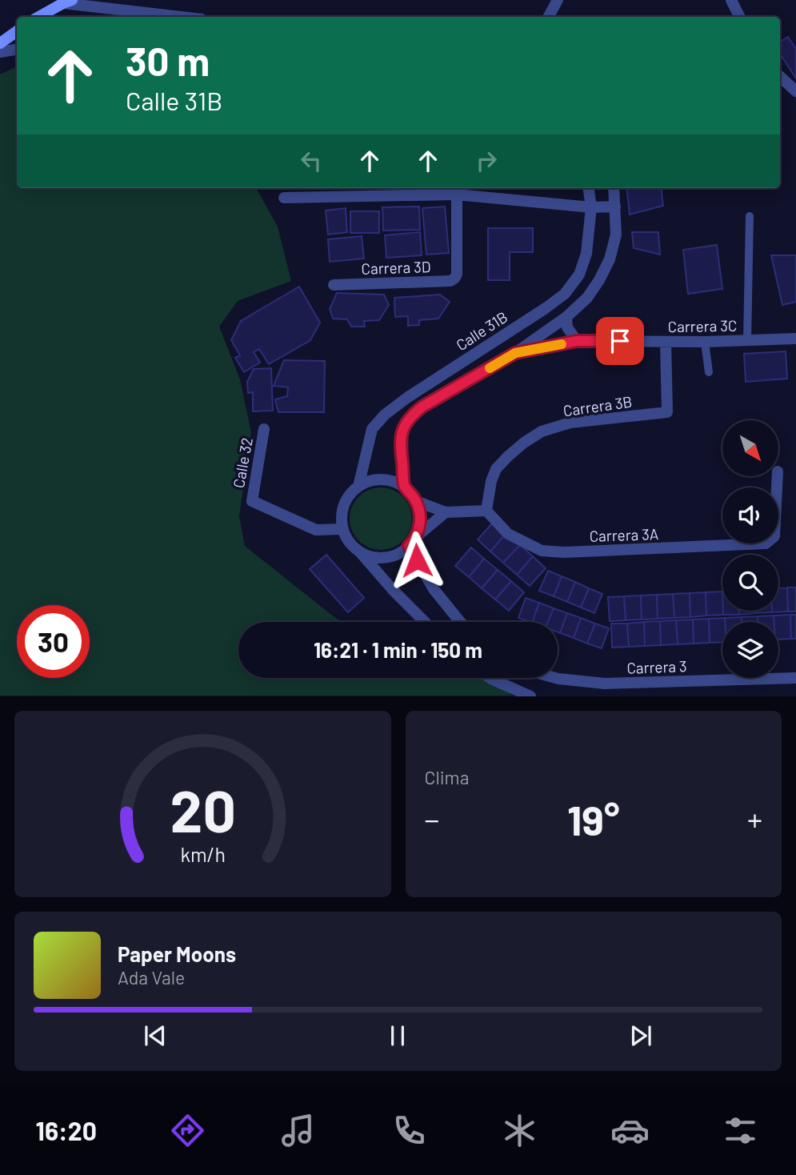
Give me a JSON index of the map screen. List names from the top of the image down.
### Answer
{
  "streets": {
    "street": [
      "Carrera 3D",
      "Carrera 3C",
      "Calle 31B",
      "Carrera 3B",
      "Calle 32",
      "Carrera 3A",
      "Carrera 3"
    ]
  },
  "crossings": [
    ["Carrera 3C", "Carrera 3B"],
    ["Calle 31B", "Calle 32"],
    ["Carrera 3B", "Carrera 3A"]
  ],
  "north": "bottom right",
  "page": {
    "turn": ["30 m", "Calle 31B"],
    "limit": "30",
    "trip": "16:21 · 1 min · 150 m",
    "tile": "Clima",
    "heat": ["−", "19°", "+"],
    "song": ["Paper Moons", "Ada Vale"],
    "tabs": "16:20",
    "gauge": ["20", "km/h"]
  }
}
